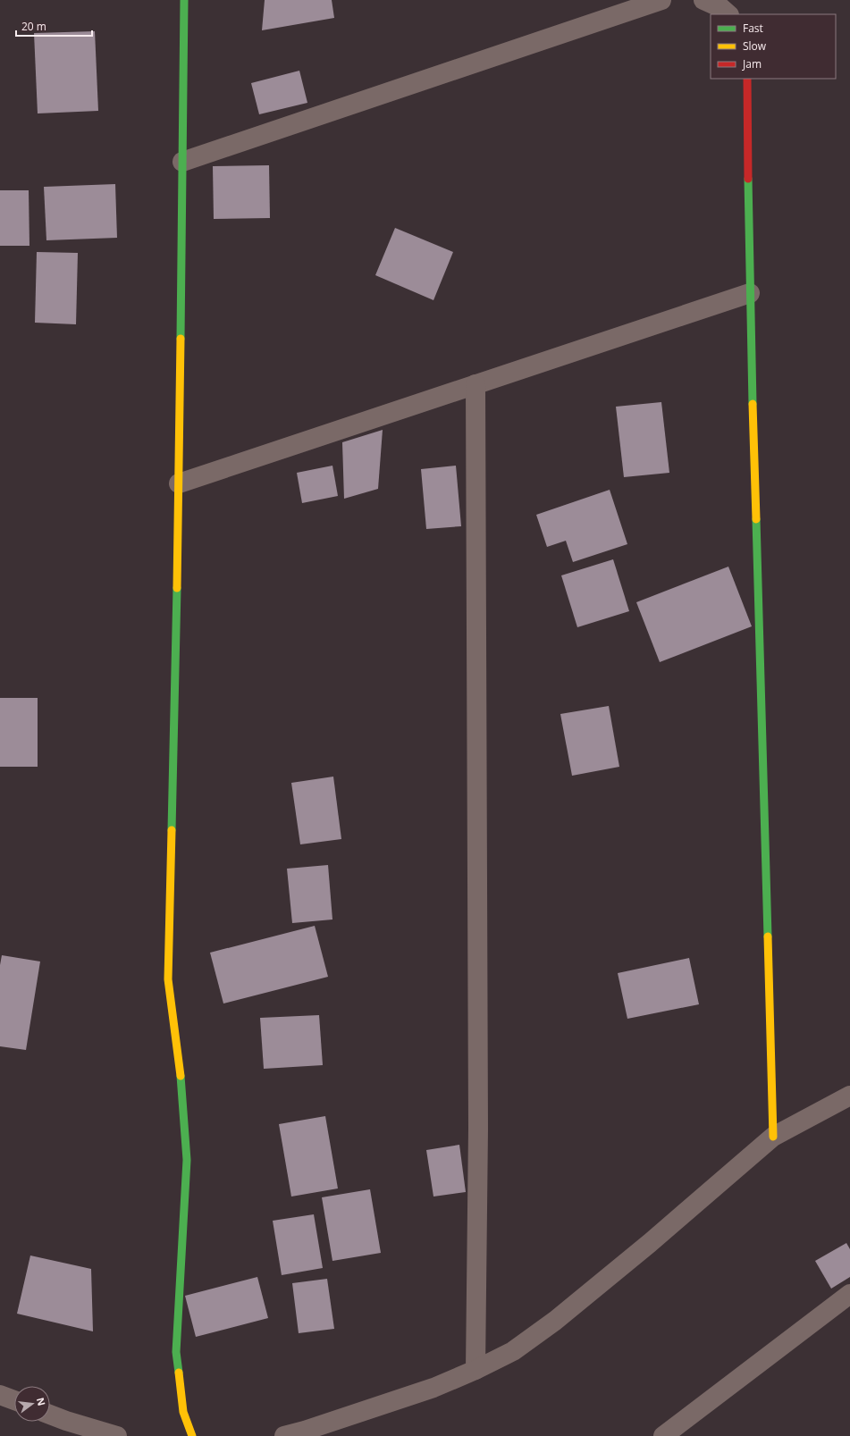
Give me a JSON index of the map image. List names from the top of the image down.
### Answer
{
  "legend": ["Fast", "Slow", "Jam"],
  "scale_bar": "20 m",
  "north": "right"
}
